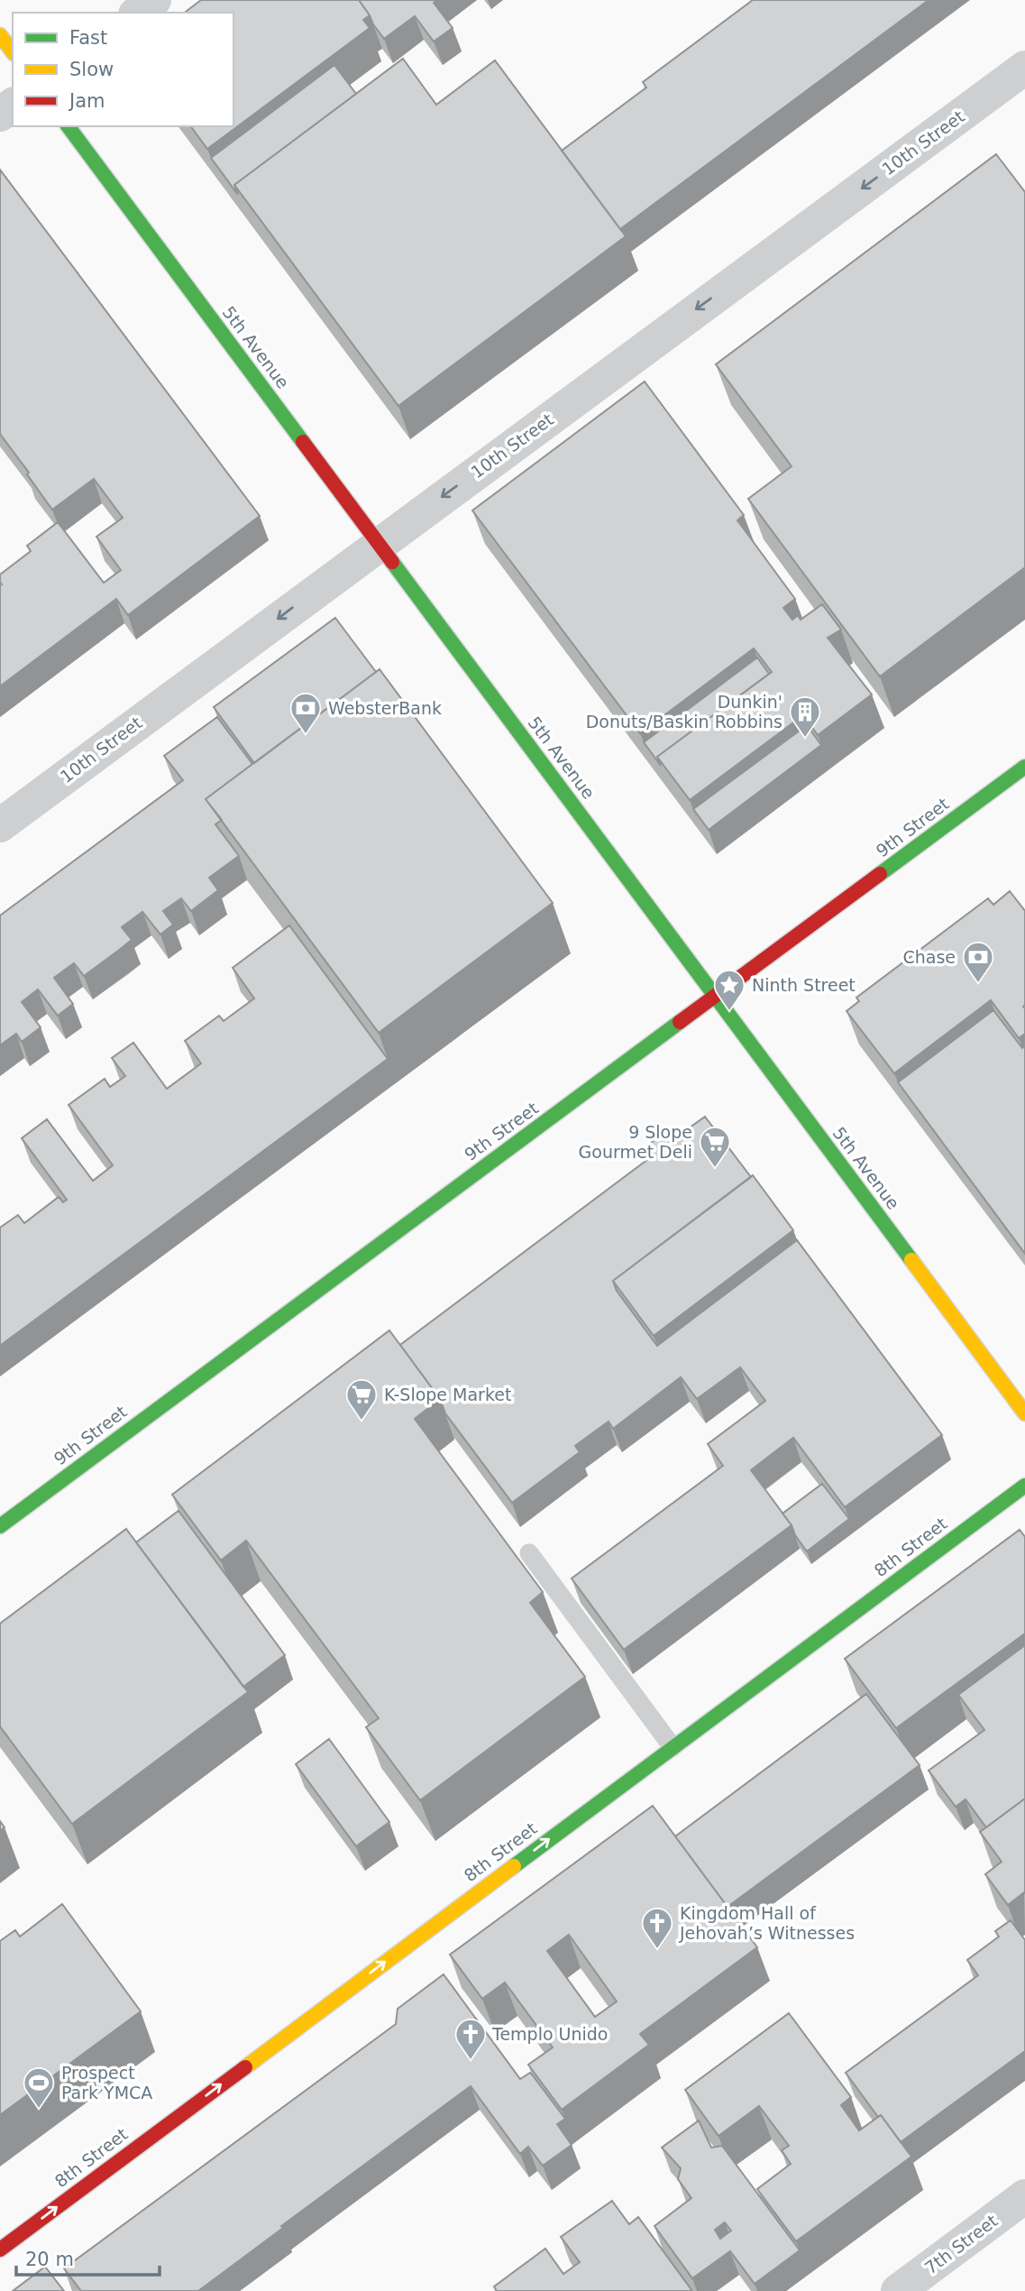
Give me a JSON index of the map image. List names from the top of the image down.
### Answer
{
  "streets": {
    "street": [
      "10th Street",
      "5th Avenue",
      "9th Street",
      "8th Street",
      "7th Street"
    ]
  },
  "crossings": [
    ["10th Street", "5th Avenue"],
    ["5th Avenue", "9th Street"]
  ],
  "one_way": ["10th Street", "8th Street"],
  "places": {
    "bank": ["WebsterBank", "Chase"],
    "building": ["Dunkin' Donuts/Baskin Robbins"],
    "place": ["Ninth Street"],
    "supermarket": ["9 Slope Gourmet Deli", "K-Slope Market"],
    "church": ["Kingdom Hall of Jehovah’s Witnesses", "Templo Unido"],
    "sports": ["Prospect Park YMCA"]
  },
  "legend": ["Fast", "Slow", "Jam"],
  "scale_bar": "20 m"
}
